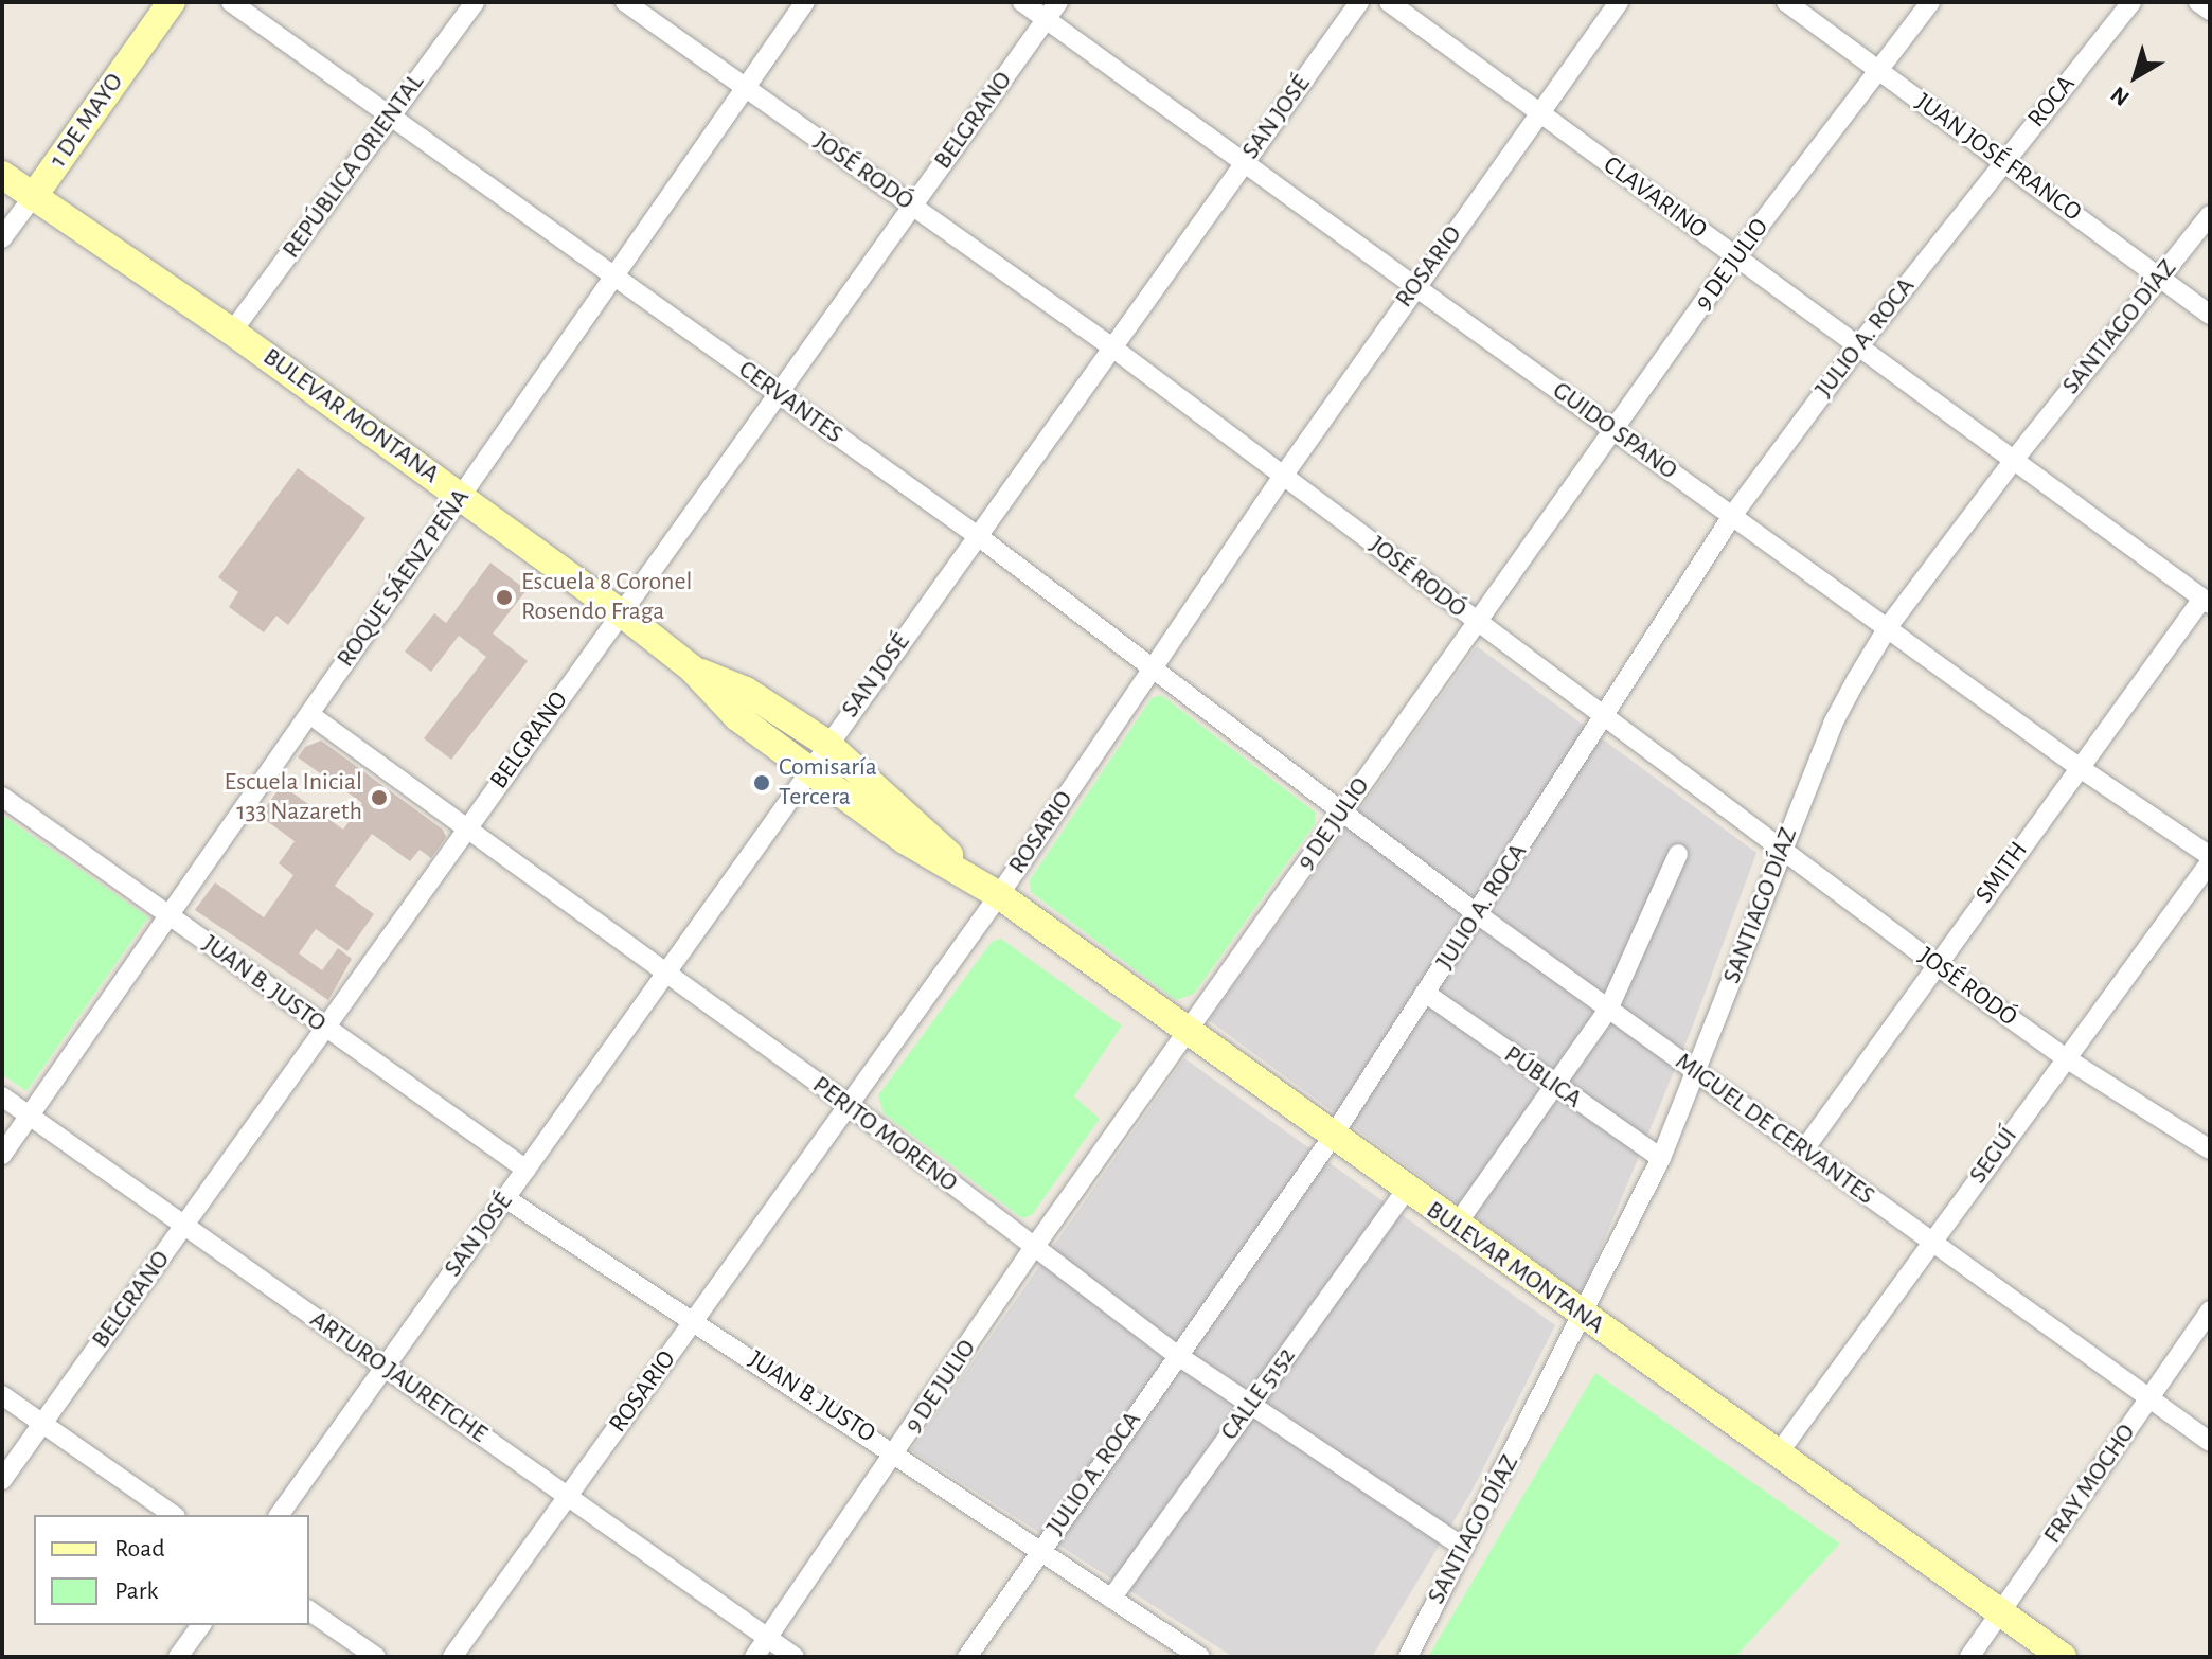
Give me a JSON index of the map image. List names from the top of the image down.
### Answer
{
  "streets": {
    "main road": ["1 DE MAYO", "BULEVAR MONTANA"],
    "street": [
      "ROCA",
      "SAN JOSÉ",
      "BELGRANO",
      "JUAN JOSÉ FRANCO",
      "REPÚBLICA ORIENTAL",
      "JOSÉ RODÓ",
      "CLAVARINO",
      "9 DE JULIO",
      "ROSARIO",
      "SANTIAGO DÍAZ",
      "JULIO A. ROCA",
      "CERVANTES",
      "GUIDO SPANO",
      "ROQUE SÁENZ PEÑA",
      "SMITH",
      "JUAN B. JUSTO",
      "PÚBLICA",
      "MIGUEL DE CERVANTES",
      "PERITO MORENO",
      "SEGUÍ",
      "ARTURO JAURETCHE",
      "CALLE 5152",
      "FRAY MOCHO"
    ]
  },
  "crossings": [
    ["ROCA", "JUAN JOSÉ FRANCO"],
    ["ROCA", "JULIO A. ROCA"],
    ["SAN JOSÉ", "JOSÉ RODÓ"],
    ["SAN JOSÉ", "CERVANTES"],
    ["SAN JOSÉ", "BULEVAR MONTANA"],
    ["SAN JOSÉ", "GUIDO SPANO"],
    ["SAN JOSÉ", "JUAN B. JUSTO"],
    ["SAN JOSÉ", "PERITO MORENO"],
    ["SAN JOSÉ", "ARTURO JAURETCHE"],
    ["1 DE MAYO", "BULEVAR MONTANA"],
    ["BELGRANO", "JOSÉ RODÓ"],
    ["BELGRANO", "CERVANTES"],
    ["BELGRANO", "BULEVAR MONTANA"],
    ["BELGRANO", "GUIDO SPANO"],
    ["BELGRANO", "JUAN B. JUSTO"],
    ["BELGRANO", "PERITO MORENO"],
    ["BELGRANO", "ARTURO JAURETCHE"],
    ["JUAN JOSÉ FRANCO", "9 DE JULIO"],
    ["JUAN JOSÉ FRANCO", "SANTIAGO DÍAZ"],
    ["JUAN JOSÉ FRANCO", "JULIO A. ROCA"],
    ["REPÚBLICA ORIENTAL", "CERVANTES"],
    ["REPÚBLICA ORIENTAL", "BULEVAR MONTANA"],
    ["JOSÉ RODÓ", "9 DE JULIO"],
    ["JOSÉ RODÓ", "ROSARIO"],
    ["JOSÉ RODÓ", "SANTIAGO DÍAZ"],
    ["JOSÉ RODÓ", "JULIO A. ROCA"],
    ["JOSÉ RODÓ", "ROQUE SÁENZ PEÑA"],
    ["JOSÉ RODÓ", "SMITH"],
    ["JOSÉ RODÓ", "SEGUÍ"],
    ["CLAVARINO", "9 DE JULIO"],
    ["CLAVARINO", "ROSARIO"],
    ["CLAVARINO", "SANTIAGO DÍAZ"],
    ["CLAVARINO", "JULIO A. ROCA"],
    ["CLAVARINO", "SMITH"],
    ["9 DE JULIO", "CERVANTES"],
    ["9 DE JULIO", "BULEVAR MONTANA"],
    ["9 DE JULIO", "GUIDO SPANO"],
    ["9 DE JULIO", "JUAN B. JUSTO"],
    ["9 DE JULIO", "MIGUEL DE CERVANTES"],
    ["9 DE JULIO", "PERITO MORENO"],
    ["9 DE JULIO", "ARTURO JAURETCHE"],
    ["ROSARIO", "CERVANTES"],
    ["ROSARIO", "BULEVAR MONTANA"],
    ["ROSARIO", "GUIDO SPANO"],
    ["ROSARIO", "JUAN B. JUSTO"],
    ["ROSARIO", "PERITO MORENO"],
    ["ROSARIO", "ARTURO JAURETCHE"],
    ["SANTIAGO DÍAZ", "BULEVAR MONTANA"],
    ["SANTIAGO DÍAZ", "GUIDO SPANO"],
    ["SANTIAGO DÍAZ", "PÚBLICA"],
    ["SANTIAGO DÍAZ", "MIGUEL DE CERVANTES"],
    ["SANTIAGO DÍAZ", "PERITO MORENO"],
    ["JULIO A. ROCA", "BULEVAR MONTANA"],
    ["JULIO A. ROCA", "GUIDO SPANO"],
    ["JULIO A. ROCA", "JUAN B. JUSTO"],
    ["JULIO A. ROCA", "PÚBLICA"],
    ["JULIO A. ROCA", "MIGUEL DE CERVANTES"],
    ["JULIO A. ROCA", "PERITO MORENO"],
    ["CERVANTES", "ROQUE SÁENZ PEÑA"],
    ["CERVANTES", "MIGUEL DE CERVANTES"],
    ["BULEVAR MONTANA", "ROQUE SÁENZ PEÑA"],
    ["BULEVAR MONTANA", "SEGUÍ"],
    ["BULEVAR MONTANA", "CALLE 5152"],
    ["BULEVAR MONTANA", "FRAY MOCHO"],
    ["GUIDO SPANO", "SMITH"],
    ["GUIDO SPANO", "SEGUÍ"],
    ["ROQUE SÁENZ PEÑA", "JUAN B. JUSTO"],
    ["ROQUE SÁENZ PEÑA", "PERITO MORENO"],
    ["ROQUE SÁENZ PEÑA", "ARTURO JAURETCHE"],
    ["SMITH", "MIGUEL DE CERVANTES"],
    ["JUAN B. JUSTO", "CALLE 5152"],
    ["MIGUEL DE CERVANTES", "SEGUÍ"],
    ["MIGUEL DE CERVANTES", "FRAY MOCHO"],
    ["PERITO MORENO", "CALLE 5152"]
  ],
  "places": ["Escuela 8 Coronel Rosendo Fraga", "Comisaría Tercera", "Escuela Inicial 133 Nazareth"],
  "legend": ["Road", "Park"],
  "north": "bottom left"
}
